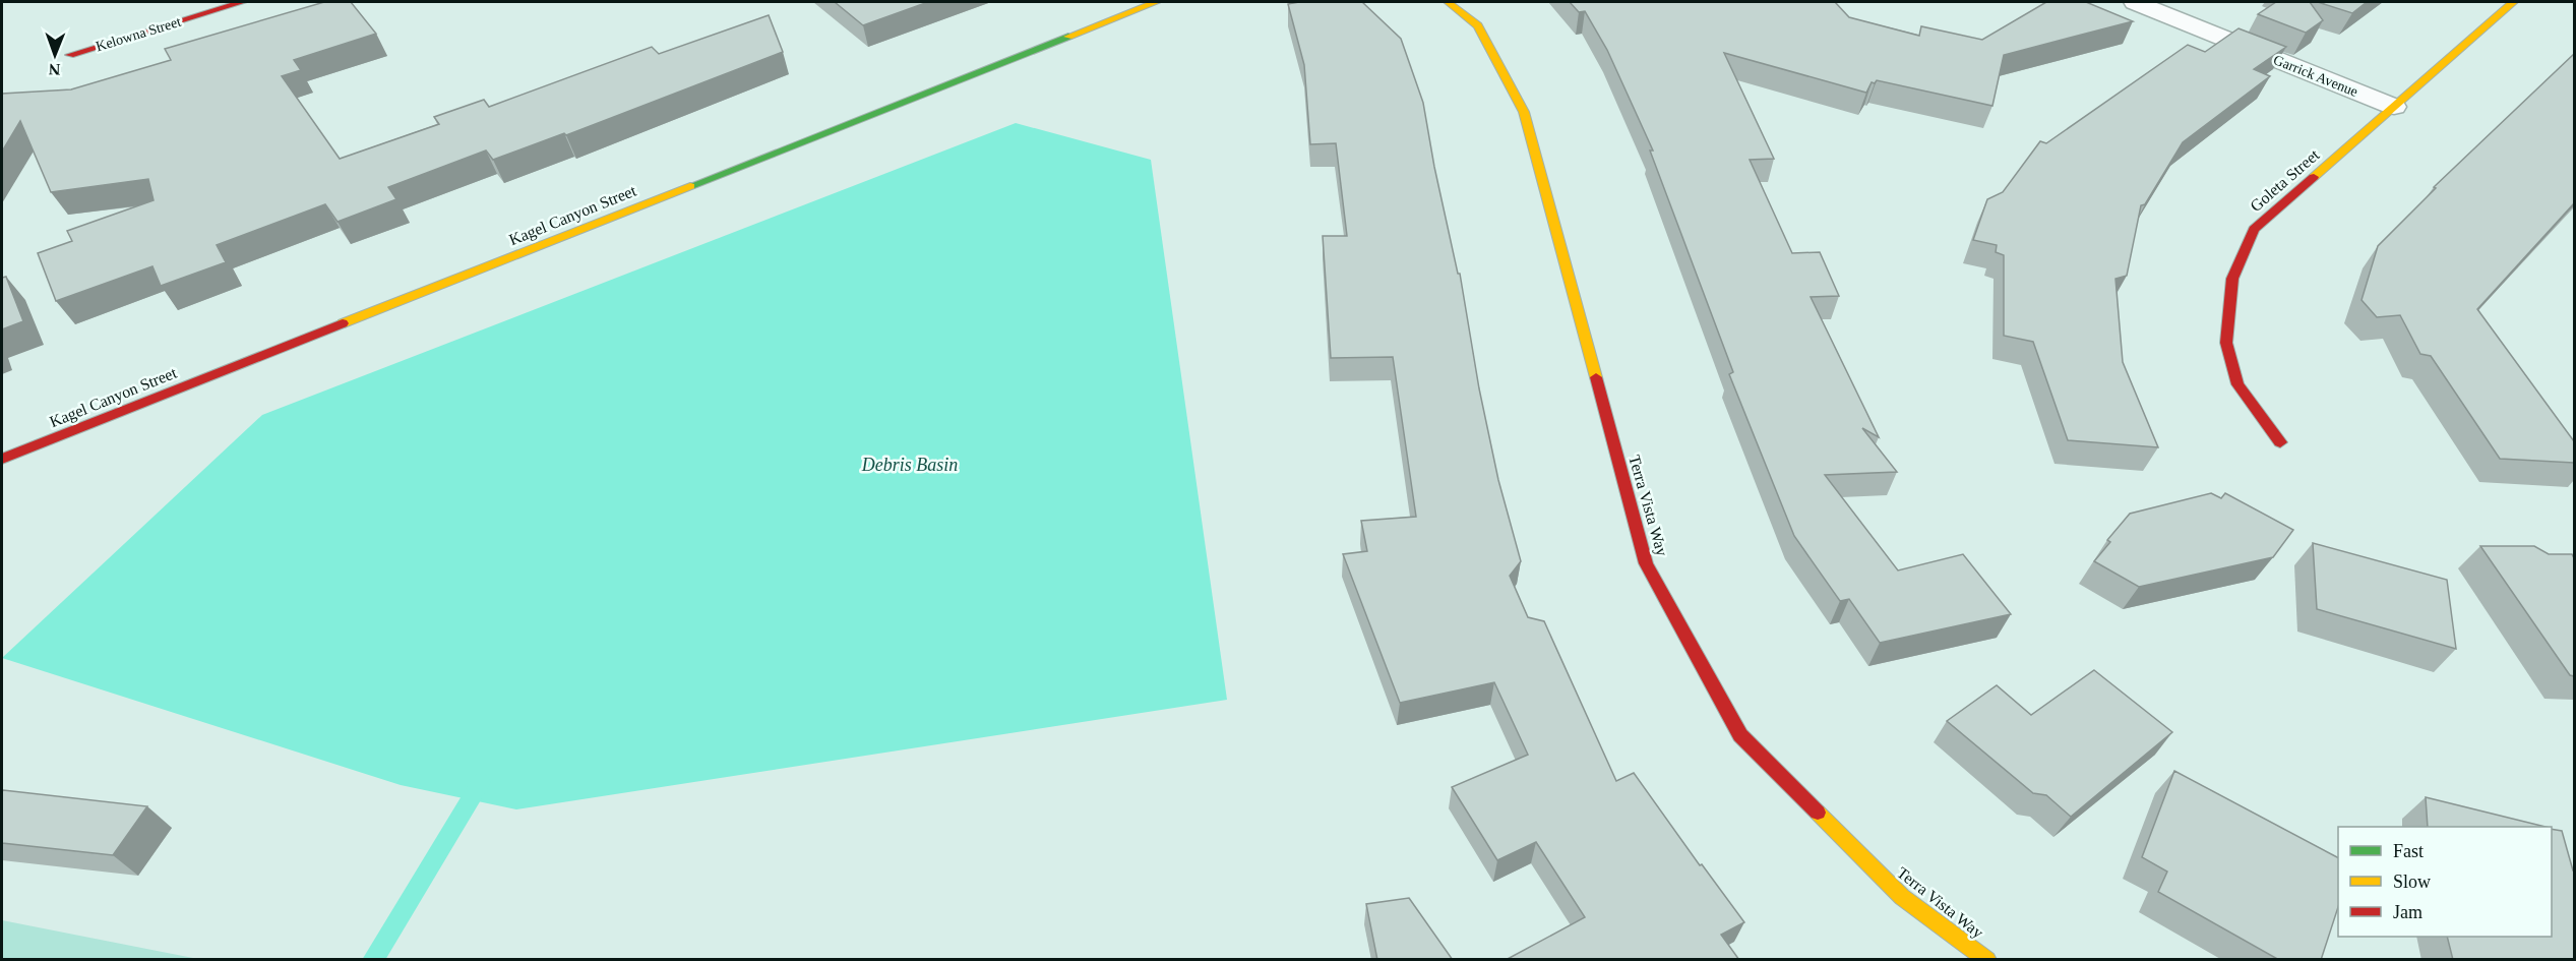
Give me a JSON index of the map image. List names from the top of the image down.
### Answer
{
  "streets": {
    "street": [
      "Kelowna Street",
      "Garrick Avenue",
      "Goleta Street",
      "Kagel Canyon Street",
      "Terra Vista Way"
    ]
  },
  "crossings": [
    ["Garrick Avenue", "Goleta Street"]
  ],
  "water": ["Debris Basin"],
  "legend": ["Fast", "Slow", "Jam"],
  "north": "bottom"
}
